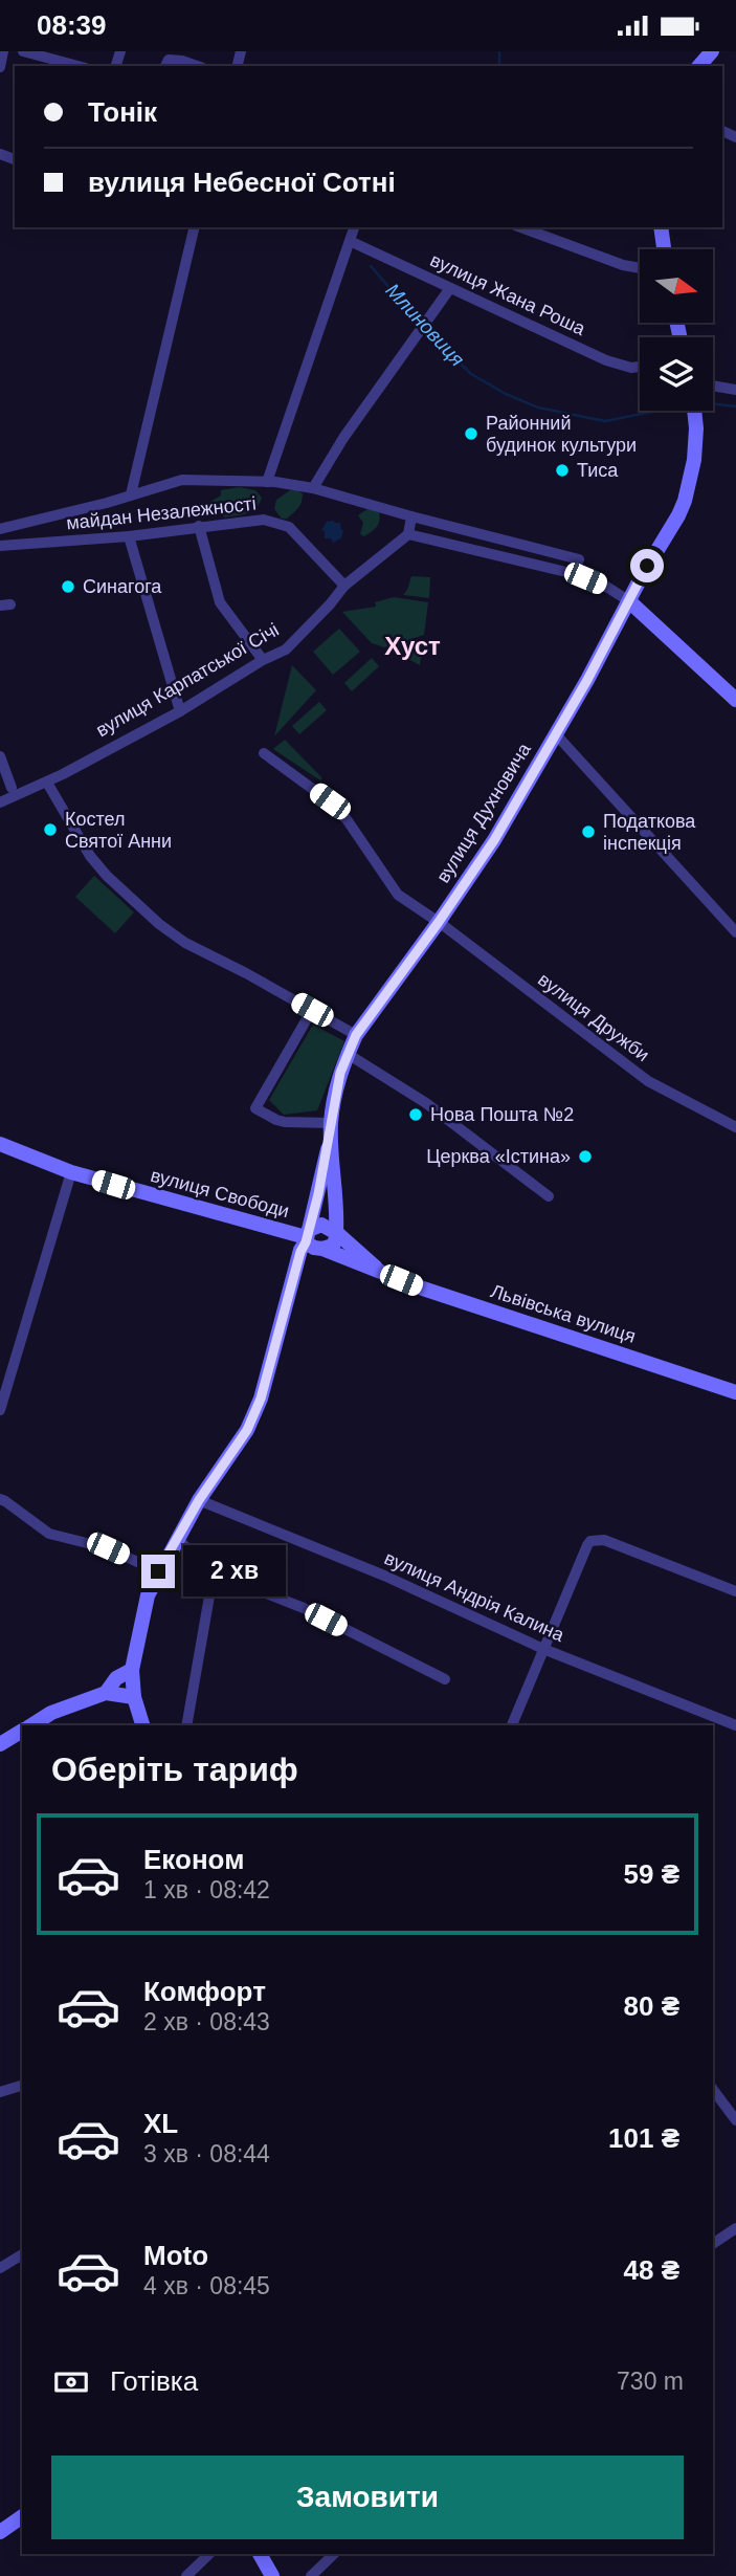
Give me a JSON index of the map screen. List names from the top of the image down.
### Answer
{
  "streets": {
    "main road": ["вулиця Духновича", "вулиця Свободи", "Львівська вулиця"],
    "street": [
      "вулиця Жана Роша",
      "майдан Незалежності",
      "вулиця Карпатської Січі",
      "вулиця Дружби",
      "вулиця Андрія Калина"
    ]
  },
  "crossings": [
    ["майдан Незалежності", "вулиця Карпатської Січі"],
    ["вулиця Духновича", "вулиця Дружби"],
    ["вулиця Свободи", "Львівська вулиця"]
  ],
  "districts": ["Хуст"],
  "water": ["Млиновиця"],
  "places": [
    "Районний будинок культури",
    "Тиса",
    "Синагога",
    "Костел Святої Анни",
    "Податкова інспекція",
    "Нова Пошта №2",
    "Церква «Істина»"
  ],
  "north": "right",
  "page": {
    "status": "08:39",
    "banner": ["Тонік", "вулиця Небесної Сотні"],
    "bubble": "2 хв",
    "heading": "Оберіть тариф",
    "list": [
      {
        "name": "Економ",
        "note": "1 хв · 08:42",
        "value": "59 ₴"
      },
      {
        "name": "Комфорт",
        "note": "2 хв · 08:43",
        "value": "80 ₴"
      },
      {
        "name": "XL",
        "note": "3 хв · 08:44",
        "value": "101 ₴"
      },
      {
        "name": "Moto",
        "note": "4 хв · 08:45",
        "value": "48 ₴"
      }
    ],
    "pay": ["Готівка", "730 m"],
    "buttons": "Замовити"
  }
}
